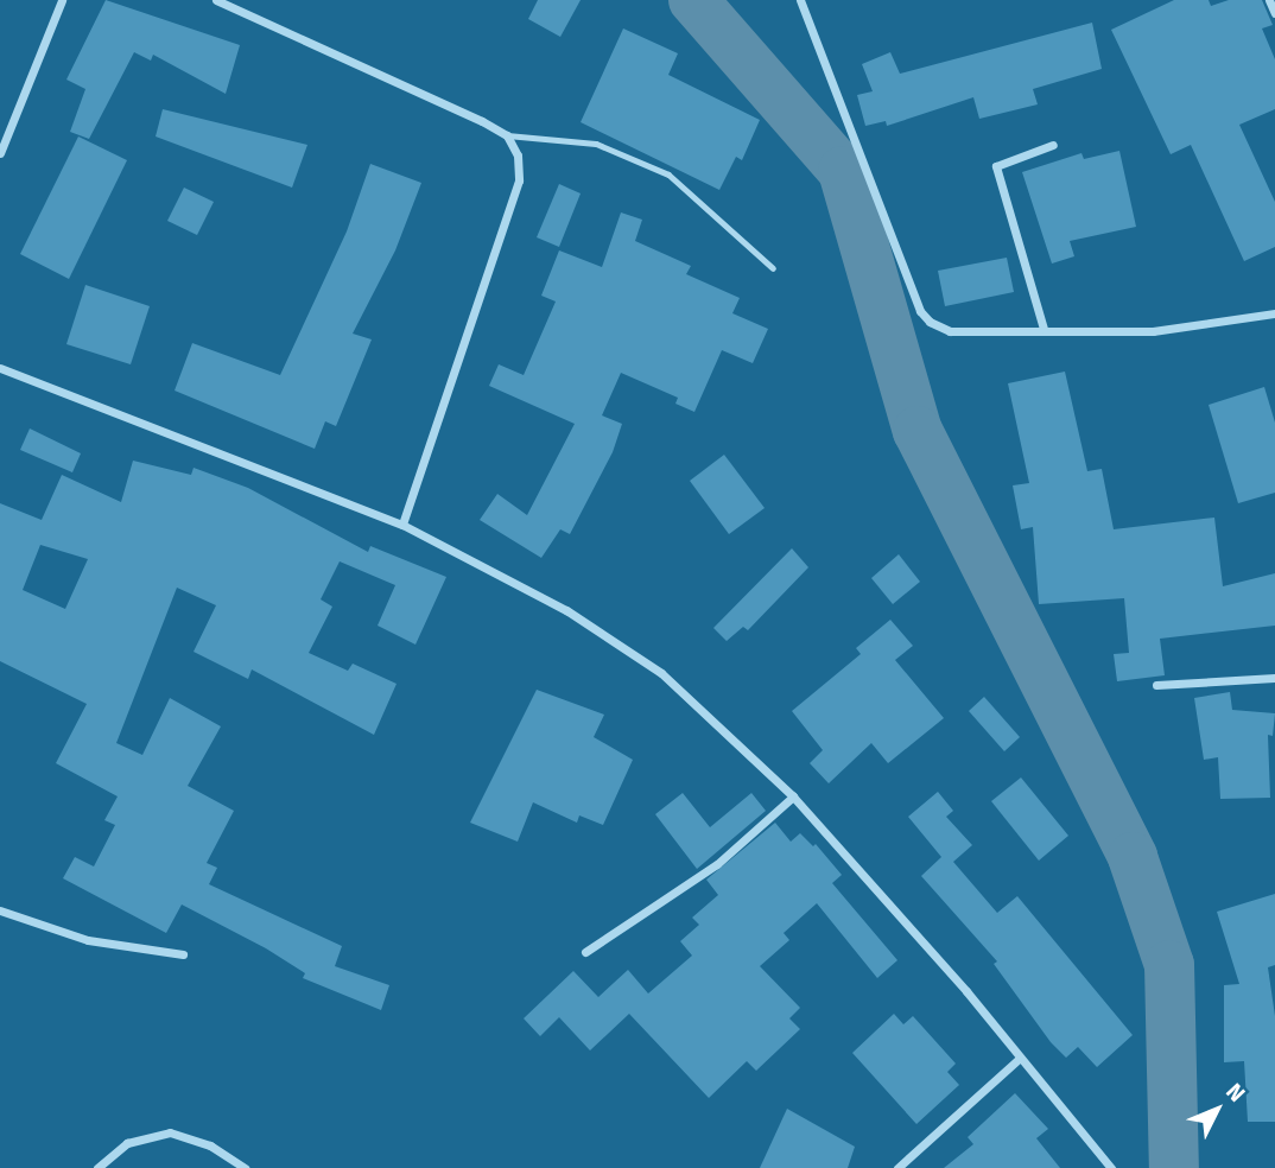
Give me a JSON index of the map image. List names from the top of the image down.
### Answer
{
  "north": "top right"
}
